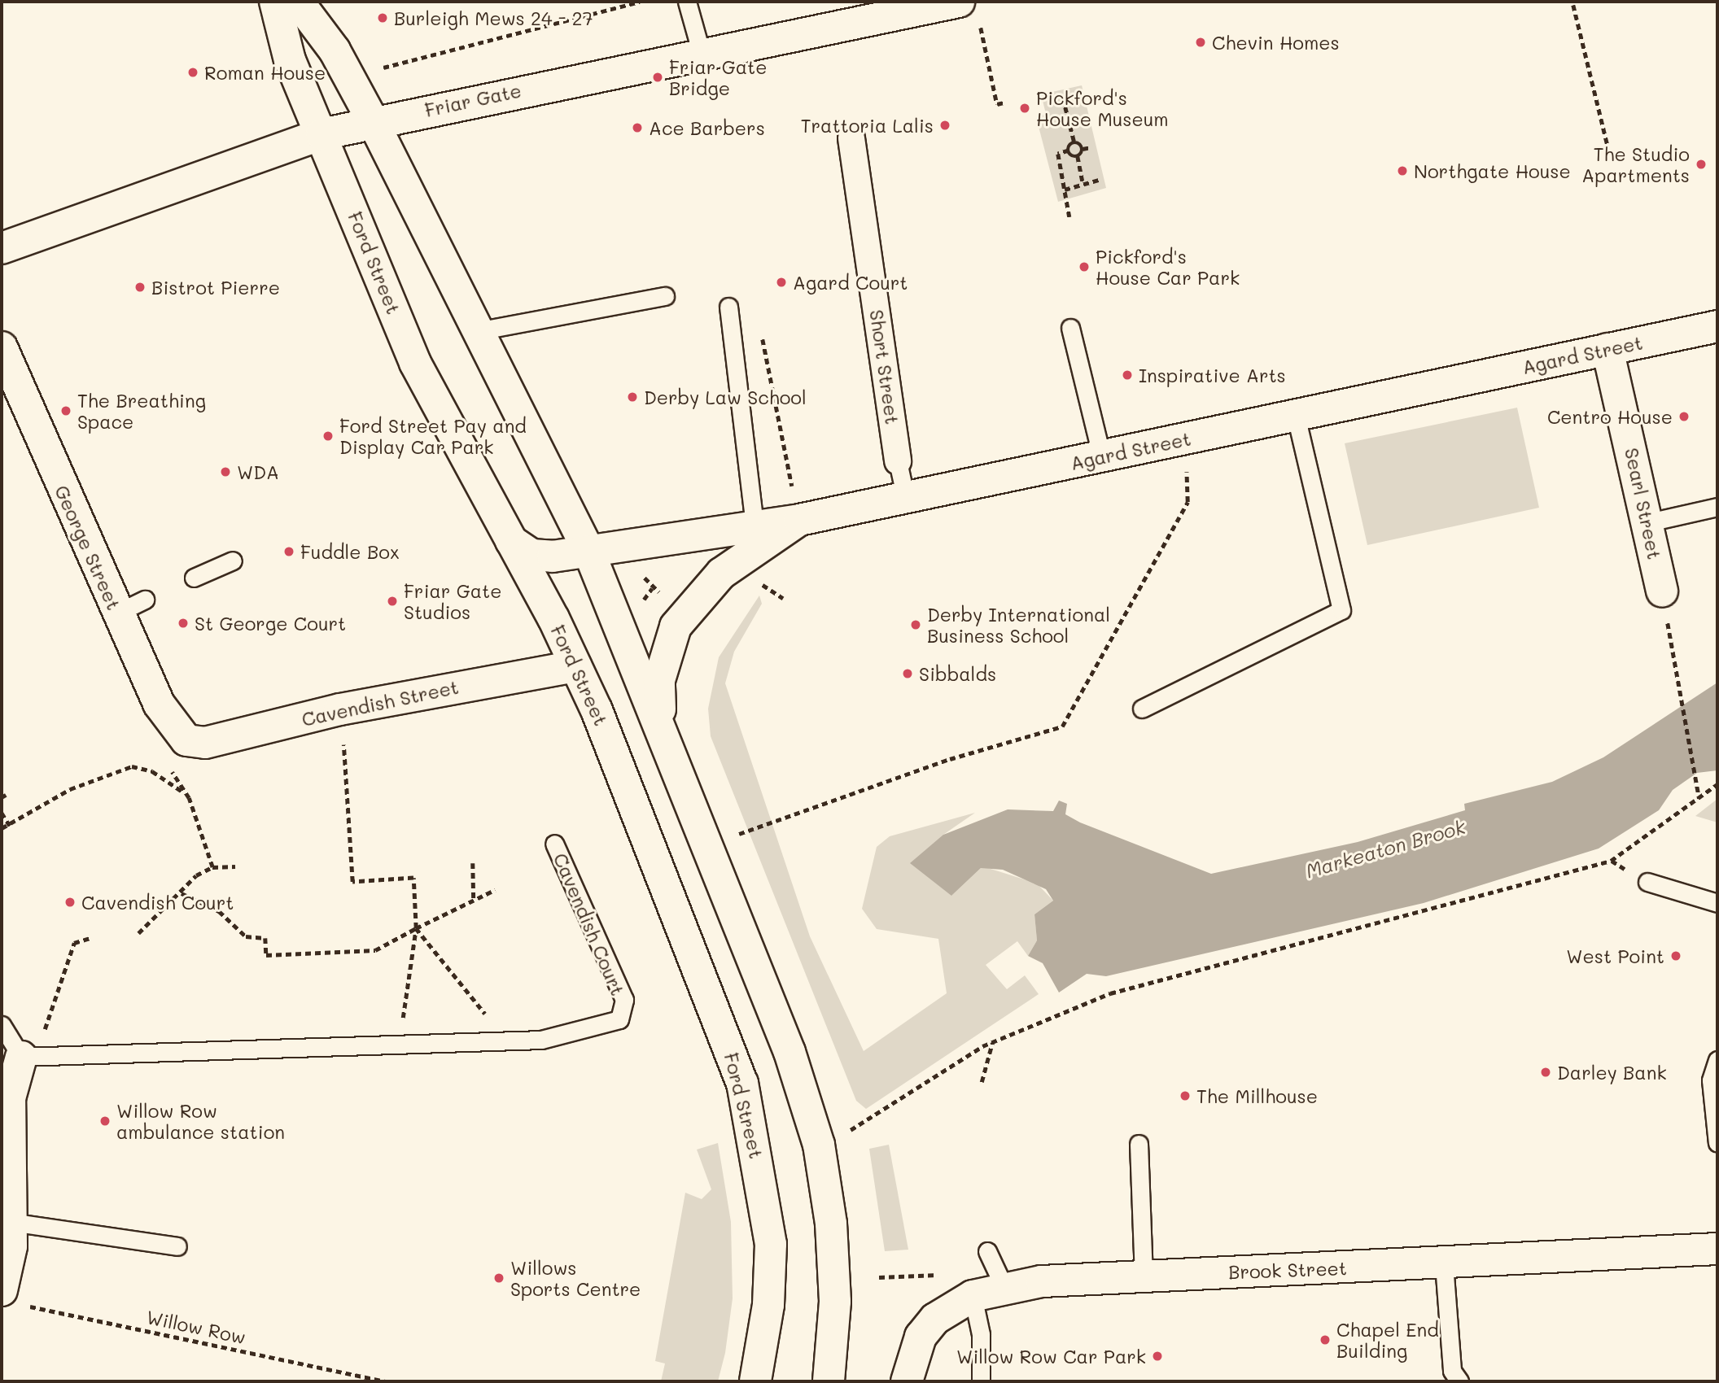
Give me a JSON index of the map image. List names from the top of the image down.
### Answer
{
  "streets": {
    "main road": [
      "Friar Gate",
      "Ford Street",
      "Agard Street",
      "Searl Street",
      "George Street",
      "Cavendish Street",
      "Brook Street"
    ],
    "street": ["Short Street"],
    "lane": ["Cavendish Court"],
    "path": ["Willow Row"]
  },
  "crossings": [
    ["Friar Gate", "Ford Street"],
    ["Ford Street", "Cavendish Street"],
    ["Agard Street", "Searl Street"],
    ["George Street", "Cavendish Street"]
  ],
  "water": ["Markeaton Brook"],
  "places": [
    "Burleigh Mews 24 - 27",
    "Chevin Homes",
    "Roman House",
    "Friar Gate Bridge",
    "Pickford's House Museum",
    "Trattoria Lalis",
    "Ace Barbers",
    "The Studio Apartments",
    "Northgate House",
    "Pickford's House Car Park",
    "Agard Court",
    "Bistrot Pierre",
    "Inspirative Arts",
    "Derby Law School",
    "The Breathing Space",
    "Centro House",
    "Ford Street Pay and Display Car Park",
    "WDA",
    "Fuddle Box",
    "Friar Gate Studios",
    "St George Court",
    "Derby International Business School",
    "Sibbalds",
    "Cavendish Court",
    "West Point",
    "Darley Bank",
    "The Millhouse",
    "Willow Row ambulance station",
    "Willows Sports Centre",
    "Chapel End Building",
    "Willow Row Car Park"
  ]
}
